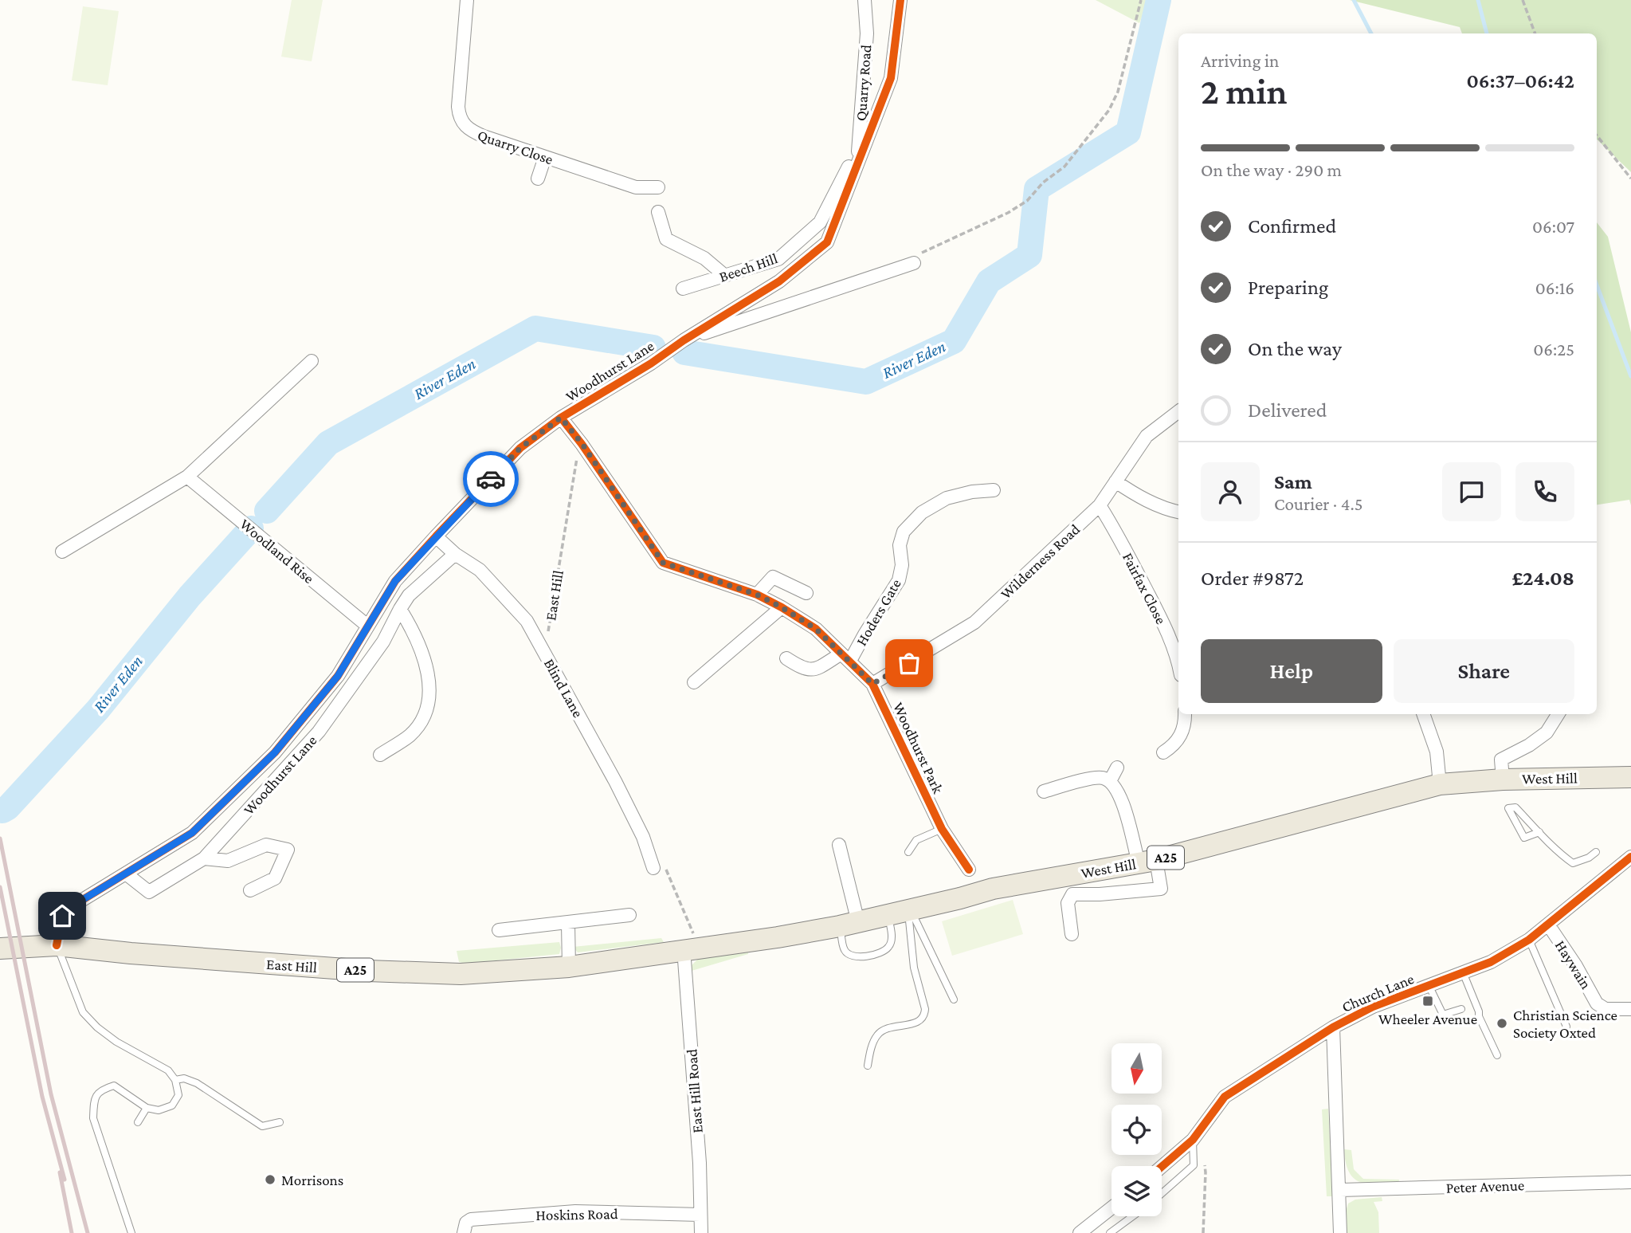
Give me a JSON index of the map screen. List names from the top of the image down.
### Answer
{
  "streets": {
    "main road": ["East Hill", "West Hill", "A25"],
    "street": [
      "Quarry Road",
      "Quarry Close",
      "Beech Hill",
      "Woodhurst Lane",
      "Woodland Rise",
      "Wilderness Road",
      "Fairfax Close",
      "Hoders Gate",
      "Blind Lane",
      "Woodhurst Park",
      "Haywain",
      "Church Lane",
      "East Hill Road",
      "Peter Avenue",
      "Hoskins Road"
    ]
  },
  "crossings": [
    ["Quarry Road", "Beech Hill"],
    ["Quarry Road", "Woodhurst Lane"],
    ["Woodhurst Lane", "Woodland Rise"],
    ["Woodhurst Lane", "East Hill"],
    ["Woodhurst Lane", "Blind Lane"],
    ["Woodhurst Lane", "Woodhurst Park"],
    ["Wilderness Road", "Fairfax Close"],
    ["Wilderness Road", "Woodhurst Park"],
    ["East Hill", "Woodhurst Park"],
    ["East Hill", "West Hill"],
    ["East Hill", "East Hill Road"],
    ["Hoders Gate", "Woodhurst Park"],
    ["West Hill", "East Hill Road"],
    ["Haywain", "Church Lane"],
    ["East Hill Road", "Hoskins Road"]
  ],
  "water": ["River Eden"],
  "places": {
    "transit": ["Wheeler Avenue"],
    "other": ["Christian Science Society Oxted", "Morrisons"]
  },
  "north": "bottom",
  "page": {
    "heading": ["2 min", "Arriving in", "06:37–06:42"],
    "panel": [
      "Sam",
      "Courier · 4.5",
      "Order #9872",
      "£24.08"
    ],
    "bar": "On the way · 290 m",
    "list": [
      ["Confirmed", "06:07"],
      ["Preparing", "06:16"],
      ["On the way", "06:25"],
      "Delivered"
    ],
    "buttons": ["Help", "Share"]
  }
}
